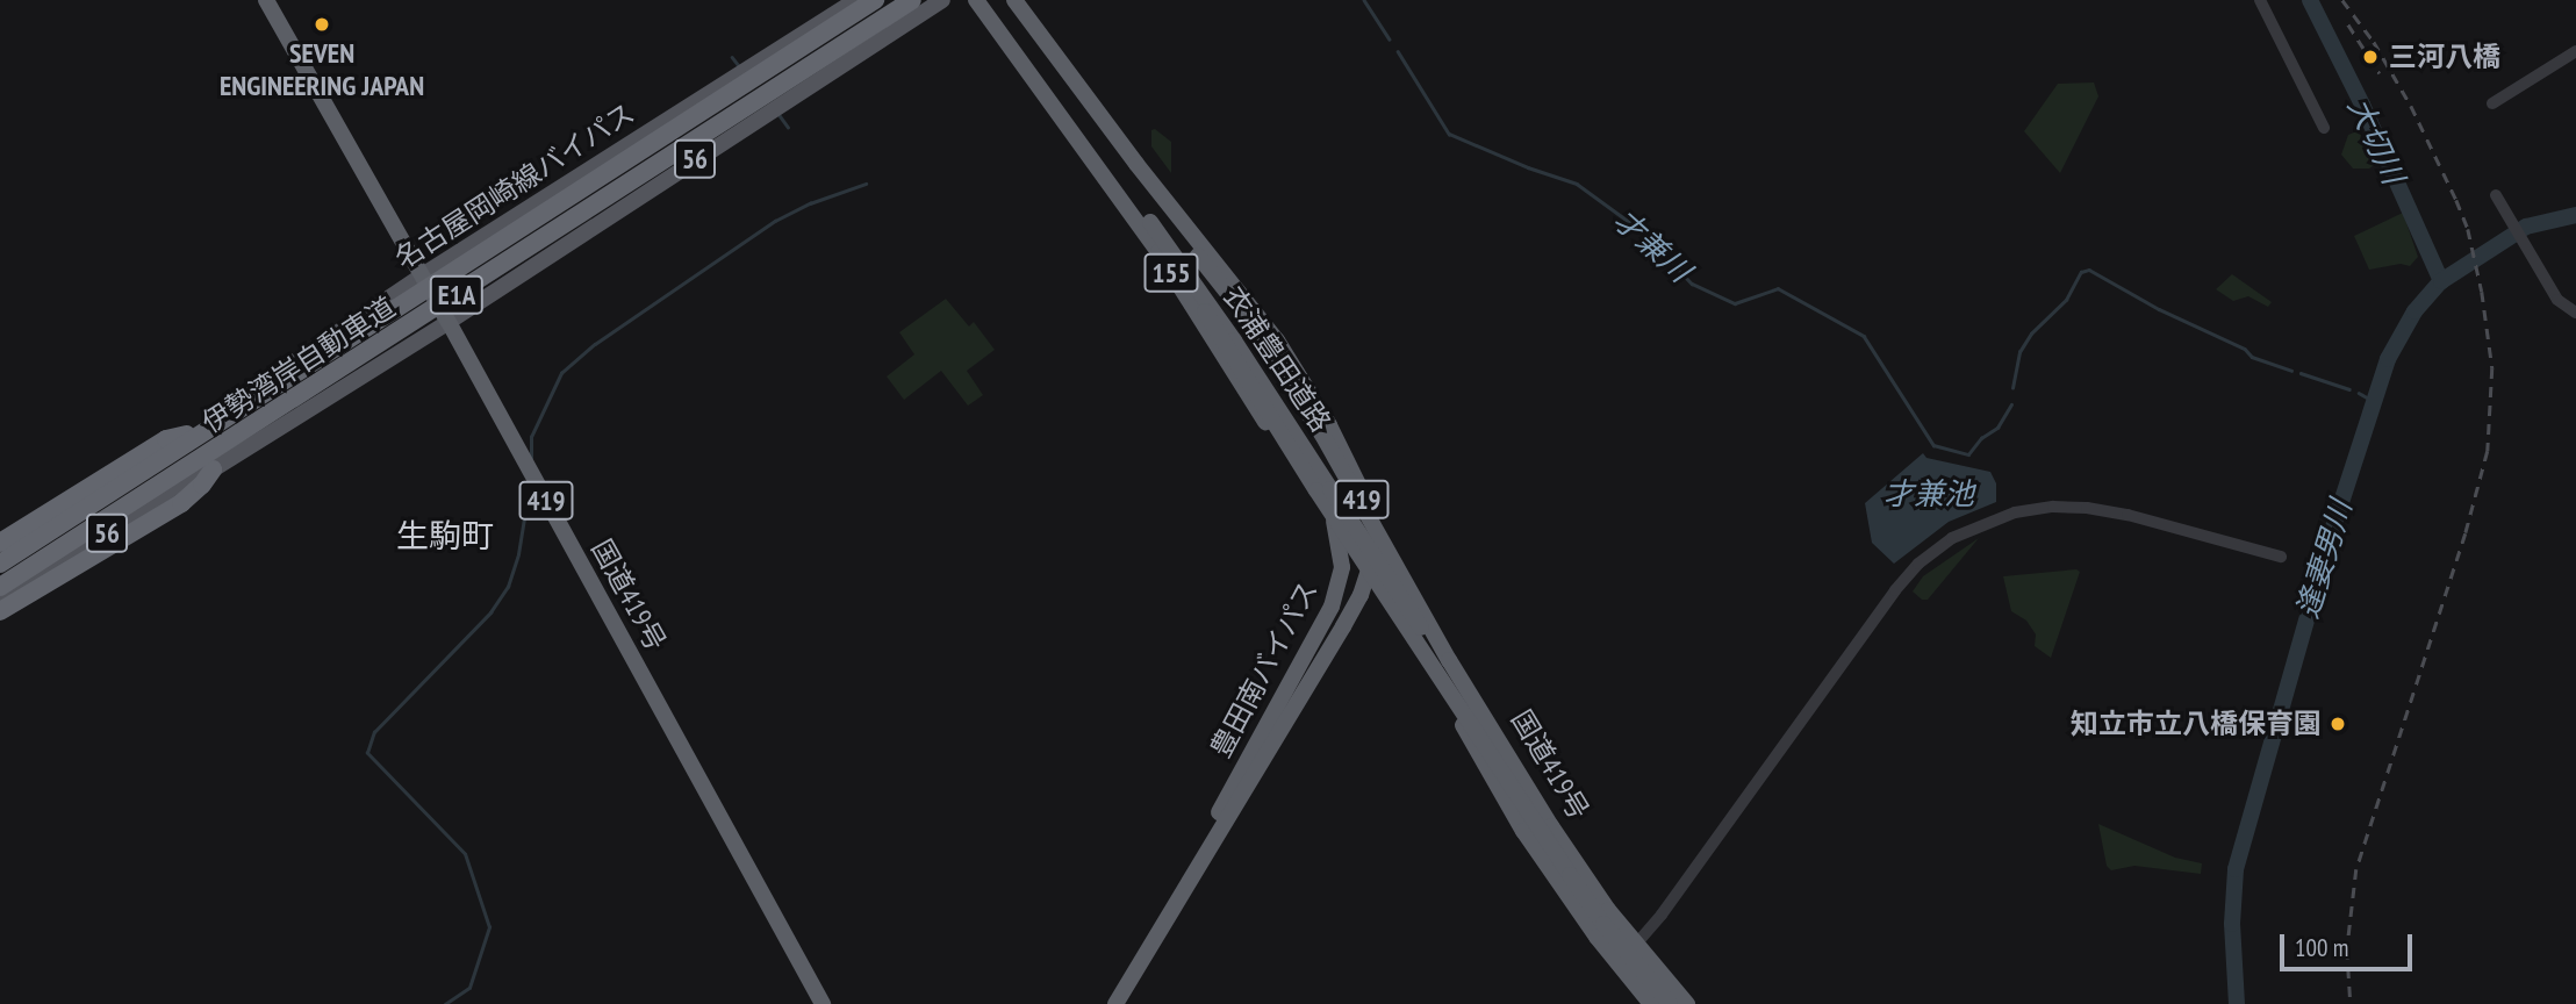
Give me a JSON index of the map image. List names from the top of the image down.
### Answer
{
  "streets": {
    "highway": [
      "155",
      "E1A",
      "衣浦豊田道路",
      "伊勢湾岸自動車道",
      "419",
      "国道419号",
      "豊田南バイパス"
    ],
    "main road": ["56", "名古屋岡崎線バイパス"]
  },
  "crossings": [
    ["56", "国道419号"],
    ["名古屋岡崎線バイパス", "国道419号"],
    ["155", "衣浦豊田道路"],
    ["155", "豊田南バイパス"],
    ["衣浦豊田道路", "国道419号"],
    ["衣浦豊田道路", "豊田南バイパス"],
    ["419", "国道419号"],
    ["国道419号", "豊田南バイパス"]
  ],
  "districts": ["生駒町"],
  "water": [
    "大切川",
    "才兼川",
    "才兼池",
    "逢妻男川"
  ],
  "places": ["SEVEN ENGINEERING JAPAN", "三河八橋", "知立市立八橋保育園"],
  "scale_bar": "100 m"
}
